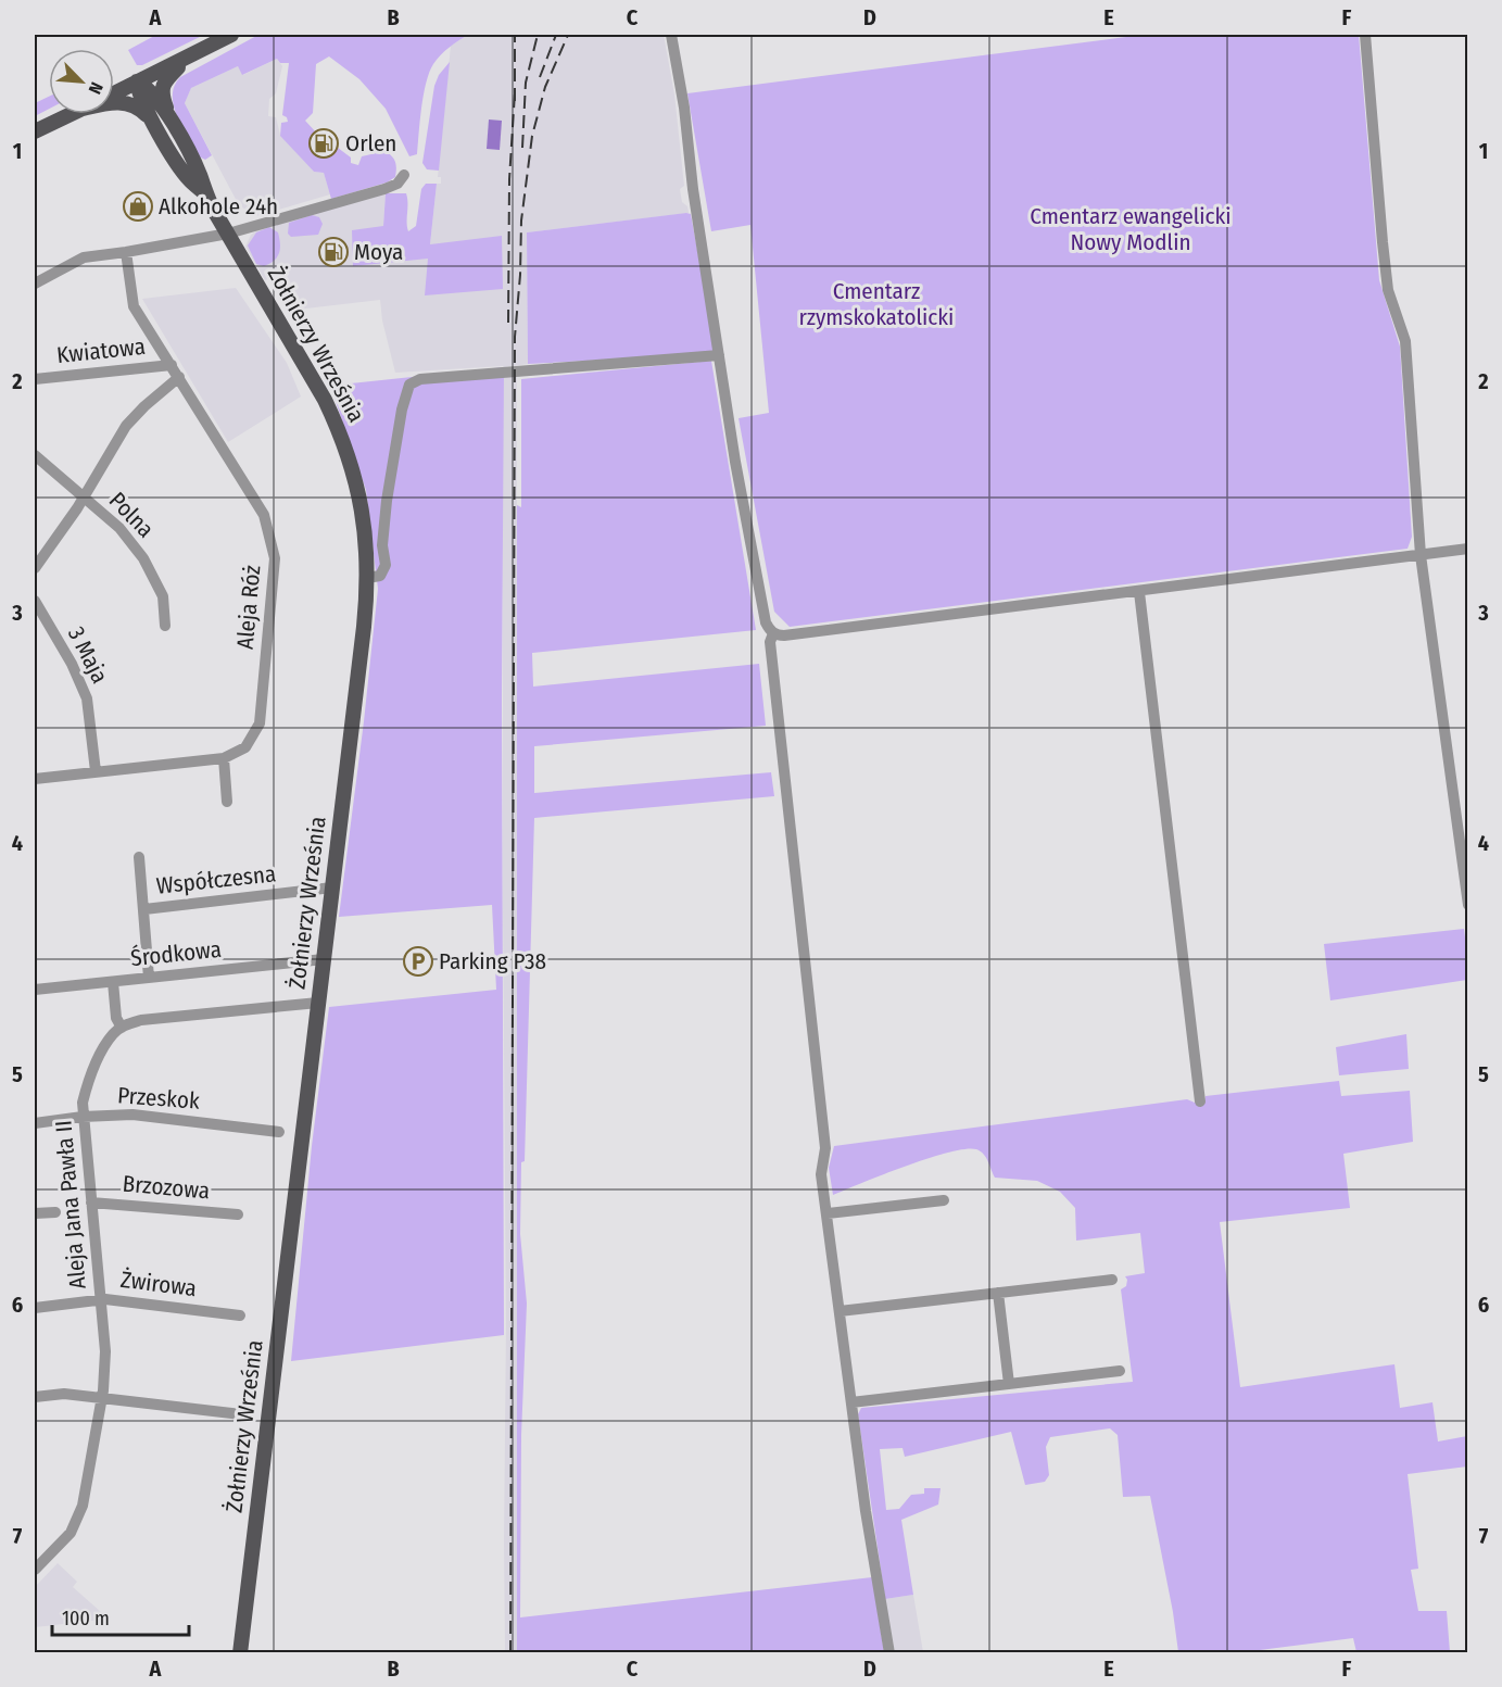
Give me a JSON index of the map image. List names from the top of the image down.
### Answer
{
  "streets": {
    "main road": ["Żołnierzy Września"],
    "street": [
      "Kwiatowa",
      "Polna",
      "Aleja Róż",
      "3 Maja",
      "Współczesna",
      "Środkowa",
      "Przeskok",
      "Brzozowa",
      "Aleja Jana Pawła II",
      "Żwirowa"
    ]
  },
  "crossings": [
    ["Żołnierzy Września", "Współczesna"],
    ["Żołnierzy Września", "Środkowa"],
    ["Kwiatowa", "Aleja Róż"],
    ["Aleja Róż", "3 Maja"],
    ["Współczesna", "Środkowa"],
    ["Przeskok", "Aleja Jana Pawła II"],
    ["Brzozowa", "Aleja Jana Pawła II"],
    ["Aleja Jana Pawła II", "Żwirowa"]
  ],
  "parks": ["Cmentarz ewangelicki Nowy Modlin", "Cmentarz rzymskokatolicki"],
  "places": {
    "fuel station": ["Orlen", "Moya"],
    "shop": ["Alkohole 24h"],
    "parking": ["Parking P38"]
  },
  "scale_bar": "100 m",
  "north": "bottom right",
  "grid": {
    "columns": [
      "A",
      "B",
      "C",
      "D",
      "E",
      "F"
    ],
    "rows": [
      "1",
      "2",
      "3",
      "4",
      "5",
      "6",
      "7"
    ]
  }
}
